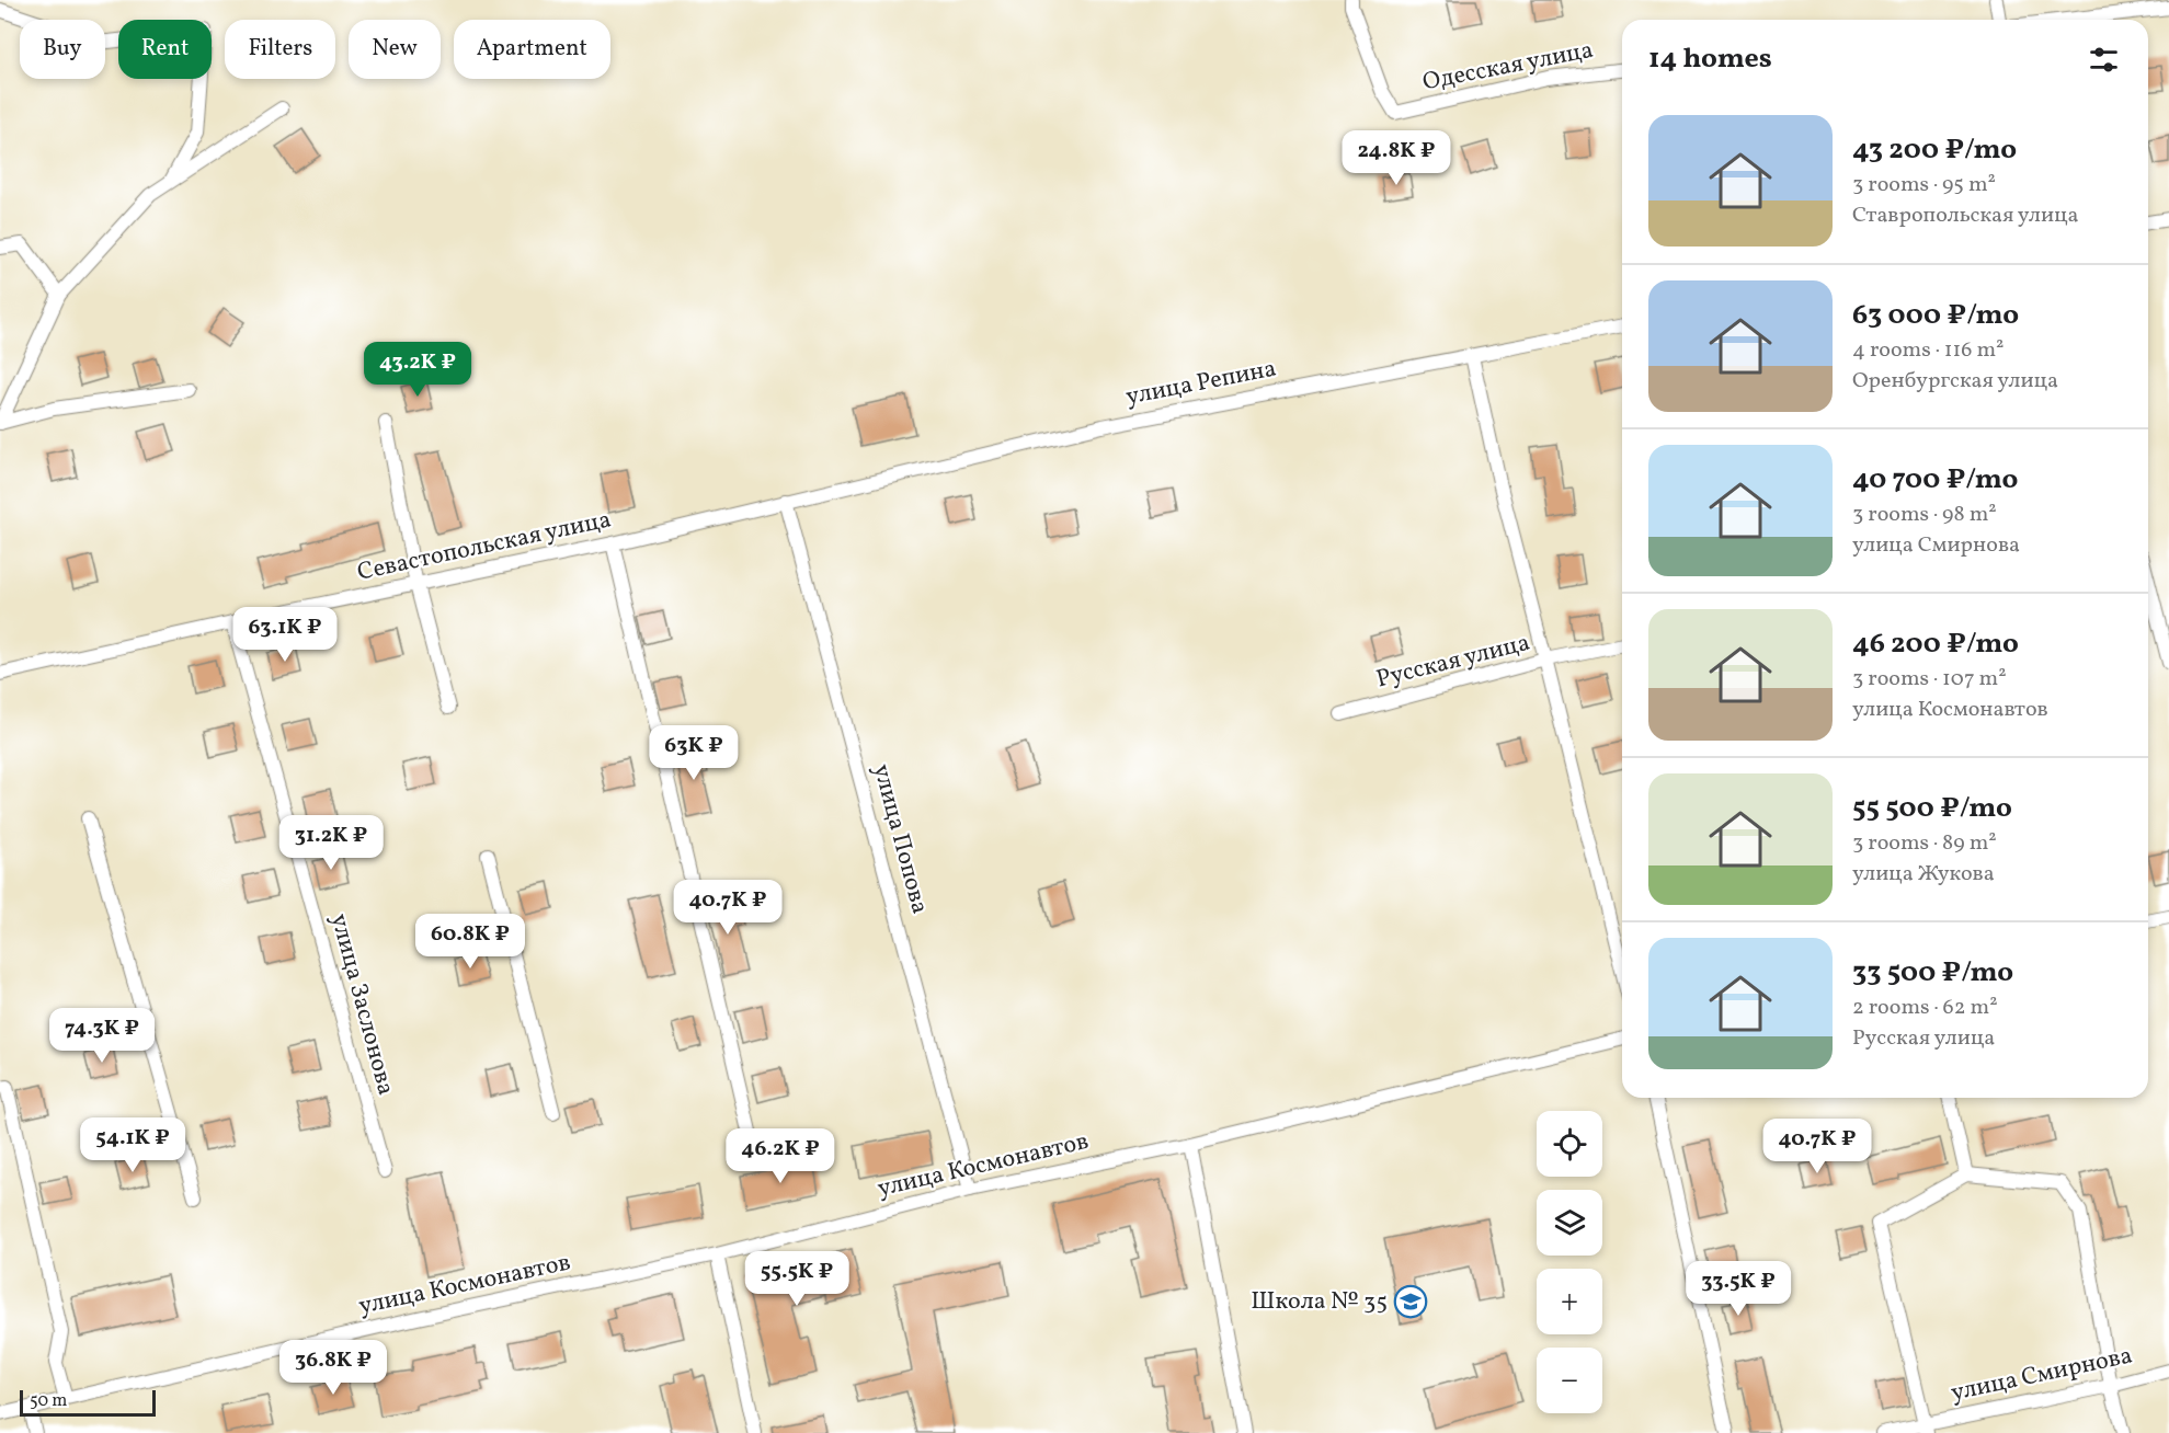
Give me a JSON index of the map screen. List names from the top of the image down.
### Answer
{
  "streets": {
    "street": [
      "Одесская улица",
      "улица Репина",
      "Севастопольская улица",
      "Русская улица",
      "улица Попова",
      "улица Заслонова",
      "улица Космонавтов",
      "улица Смирнова"
    ]
  },
  "crossings": [
    ["улица Репина", "Севастопольская улица"],
    ["улица Репина", "улица Попова"],
    ["Севастопольская улица", "улица Попова"],
    ["Севастопольская улица", "улица Заслонова"],
    ["улица Попова", "улица Космонавтов"]
  ],
  "places": {
    "school or university": ["Школа № 35"]
  },
  "scale_bar": "50 m",
  "page": {
    "chip": [
      "Buy",
      "Rent",
      "Filters",
      "New",
      "Apartment"
    ],
    "heading": "14 homes",
    "list": [
      {
        "name": "43 200 ₽/mo",
        "note": "3 rooms · 95 m² · Ставропольская улица"
      },
      {
        "name": "63 000 ₽/mo",
        "note": "4 rooms · 116 m² · Оренбургская улица"
      },
      {
        "name": "40 700 ₽/mo",
        "note": "3 rooms · 98 m² · улица Смирнова"
      },
      {
        "name": "46 200 ₽/mo",
        "note": "3 rooms · 107 m² · улица Космонавтов"
      },
      {
        "name": "55 500 ₽/mo",
        "note": "3 rooms · 89 m² · улица Жукова"
      },
      {
        "name": "33 500 ₽/mo",
        "note": "2 rooms · 62 m² · Русская улица"
      }
    ],
    "price": [
      "24.8K ₽",
      "43.2K ₽",
      "63.1K ₽",
      "63K ₽",
      "31.2K ₽",
      "40.7K ₽",
      "60.8K ₽",
      "74.3K ₽",
      "54.1K ₽",
      "40.7K ₽",
      "46.2K ₽",
      "55.5K ₽",
      "33.5K ₽",
      "36.8K ₽"
    ],
    "map_buttons": ["+", "−"],
    "scale": "50 m"
  }
}
